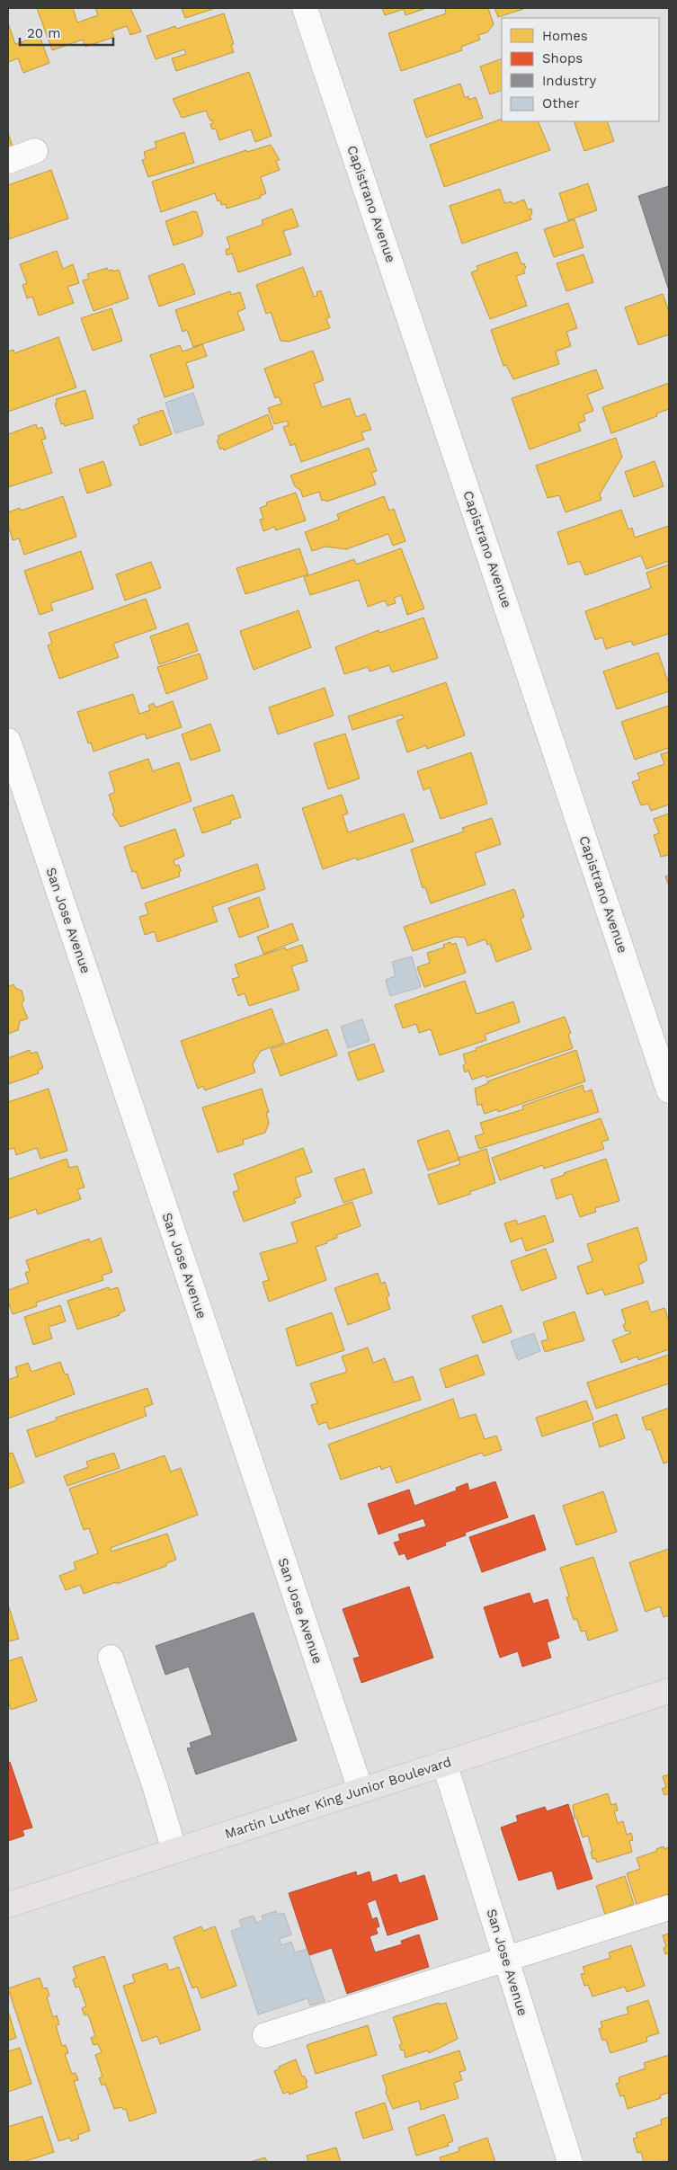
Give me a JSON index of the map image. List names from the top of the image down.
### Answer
{
  "streets": {
    "main road": ["Martin Luther King Junior Boulevard"],
    "street": ["Capistrano Avenue", "San Jose Avenue"]
  },
  "crossings": [
    ["San Jose Avenue", "Martin Luther King Junior Boulevard"]
  ],
  "legend": [
    "Homes",
    "Shops",
    "Industry",
    "Other"
  ],
  "scale_bar": "20 m"
}
